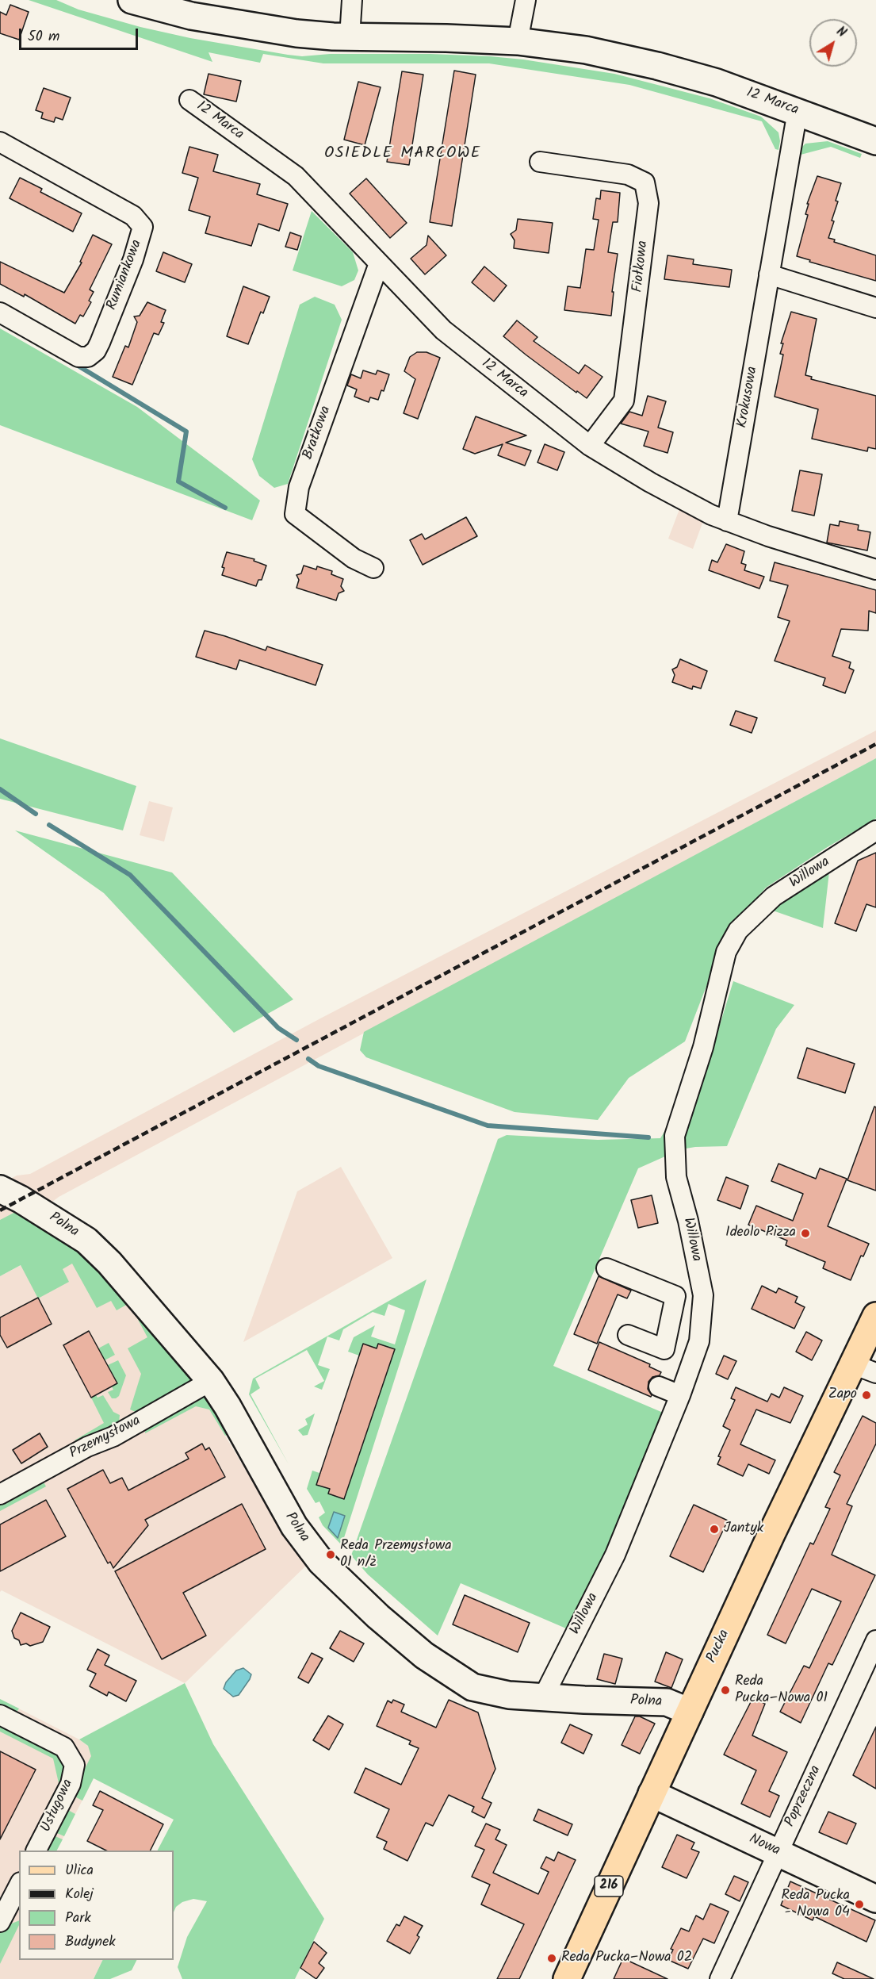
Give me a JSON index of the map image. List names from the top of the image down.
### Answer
{
  "streets": {
    "main road": ["Pucka", "216"],
    "street": [
      "12 Marca",
      "Fiołkowa",
      "Rumiankowa",
      "Krokusowa",
      "Bratkowa",
      "Willowa",
      "Polna",
      "Przemysłowa",
      "Poprzeczna",
      "Usługowa",
      "Nowa"
    ]
  },
  "crossings": [
    ["12 Marca", "Fiołkowa"],
    ["12 Marca", "Krokusowa"],
    ["12 Marca", "Bratkowa"],
    ["Willowa", "Polna"],
    ["Polna", "Przemysłowa"],
    ["Polna", "Pucka"],
    ["Pucka", "Nowa"],
    ["Poprzeczna", "Nowa"]
  ],
  "districts": ["OSIEDLE MARCOWE"],
  "places": [
    "Ideolo Pizza",
    "Zapo",
    "Jantyk",
    "Reda Przemysłowa 01 n/ż",
    "Reda Pucka–Nowa 01",
    "Reda Pucka - Nowa 04",
    "Reda Pucka–Nowa 02"
  ],
  "legend": [
    "Ulica",
    "Kolej",
    "Park",
    "Budynek"
  ],
  "scale_bar": "50 m",
  "north": "top right"
}
